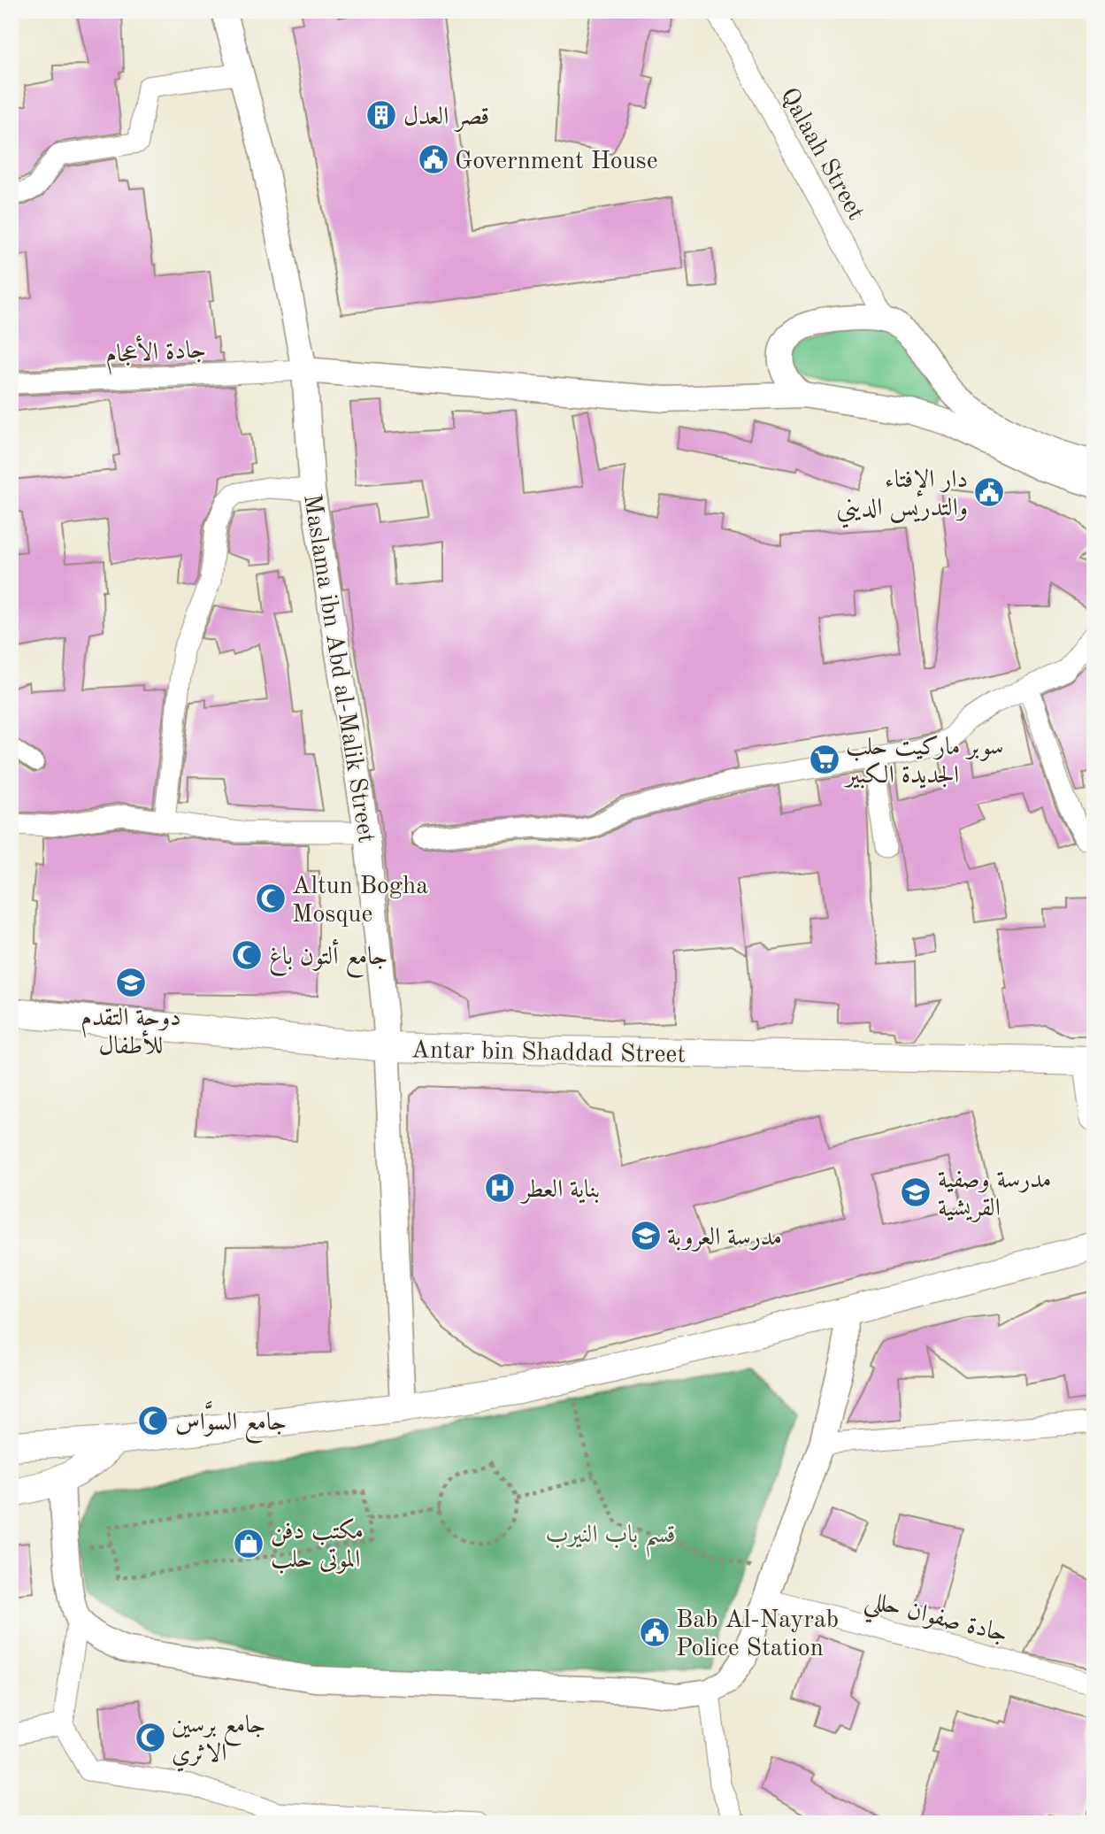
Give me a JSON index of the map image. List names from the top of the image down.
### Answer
{
  "streets": {
    "main road": ["Antar bin Shaddad Street"],
    "street": [
      "Qalaah Street",
      "جادة الأعجام",
      "Maslama ibn Abd al-Malik Street",
      "جادة صفوان حللي"
    ]
  },
  "crossings": [
    ["جادة الأعجام", "Maslama ibn Abd al-Malik Street"],
    ["Maslama ibn Abd al-Malik Street", "Antar bin Shaddad Street"]
  ],
  "parks": ["قسم باب النيرب"],
  "places": {
    "building": ["قصر العدل"],
    "public building": ["Government House", "دار الإفتاء والتدريس الديني", "Bab Al-Nayrab Police Station"],
    "supermarket": ["سوبر ماركيت حلب الجديدة الكبير"],
    "mosque": [
      "Altun Bogha Mosque",
      "جامع ألتون باغ",
      "جامع السوَّاس",
      "جامع برسين الاثري"
    ],
    "school or university": ["دوحة التقدم للأطفال", "مدرسة وصفية القريشية", "مدرسة العروبة"],
    "hospital": ["بناية العطر"],
    "shop": ["مكتب دفن الموتى حلب"]
  }
}
